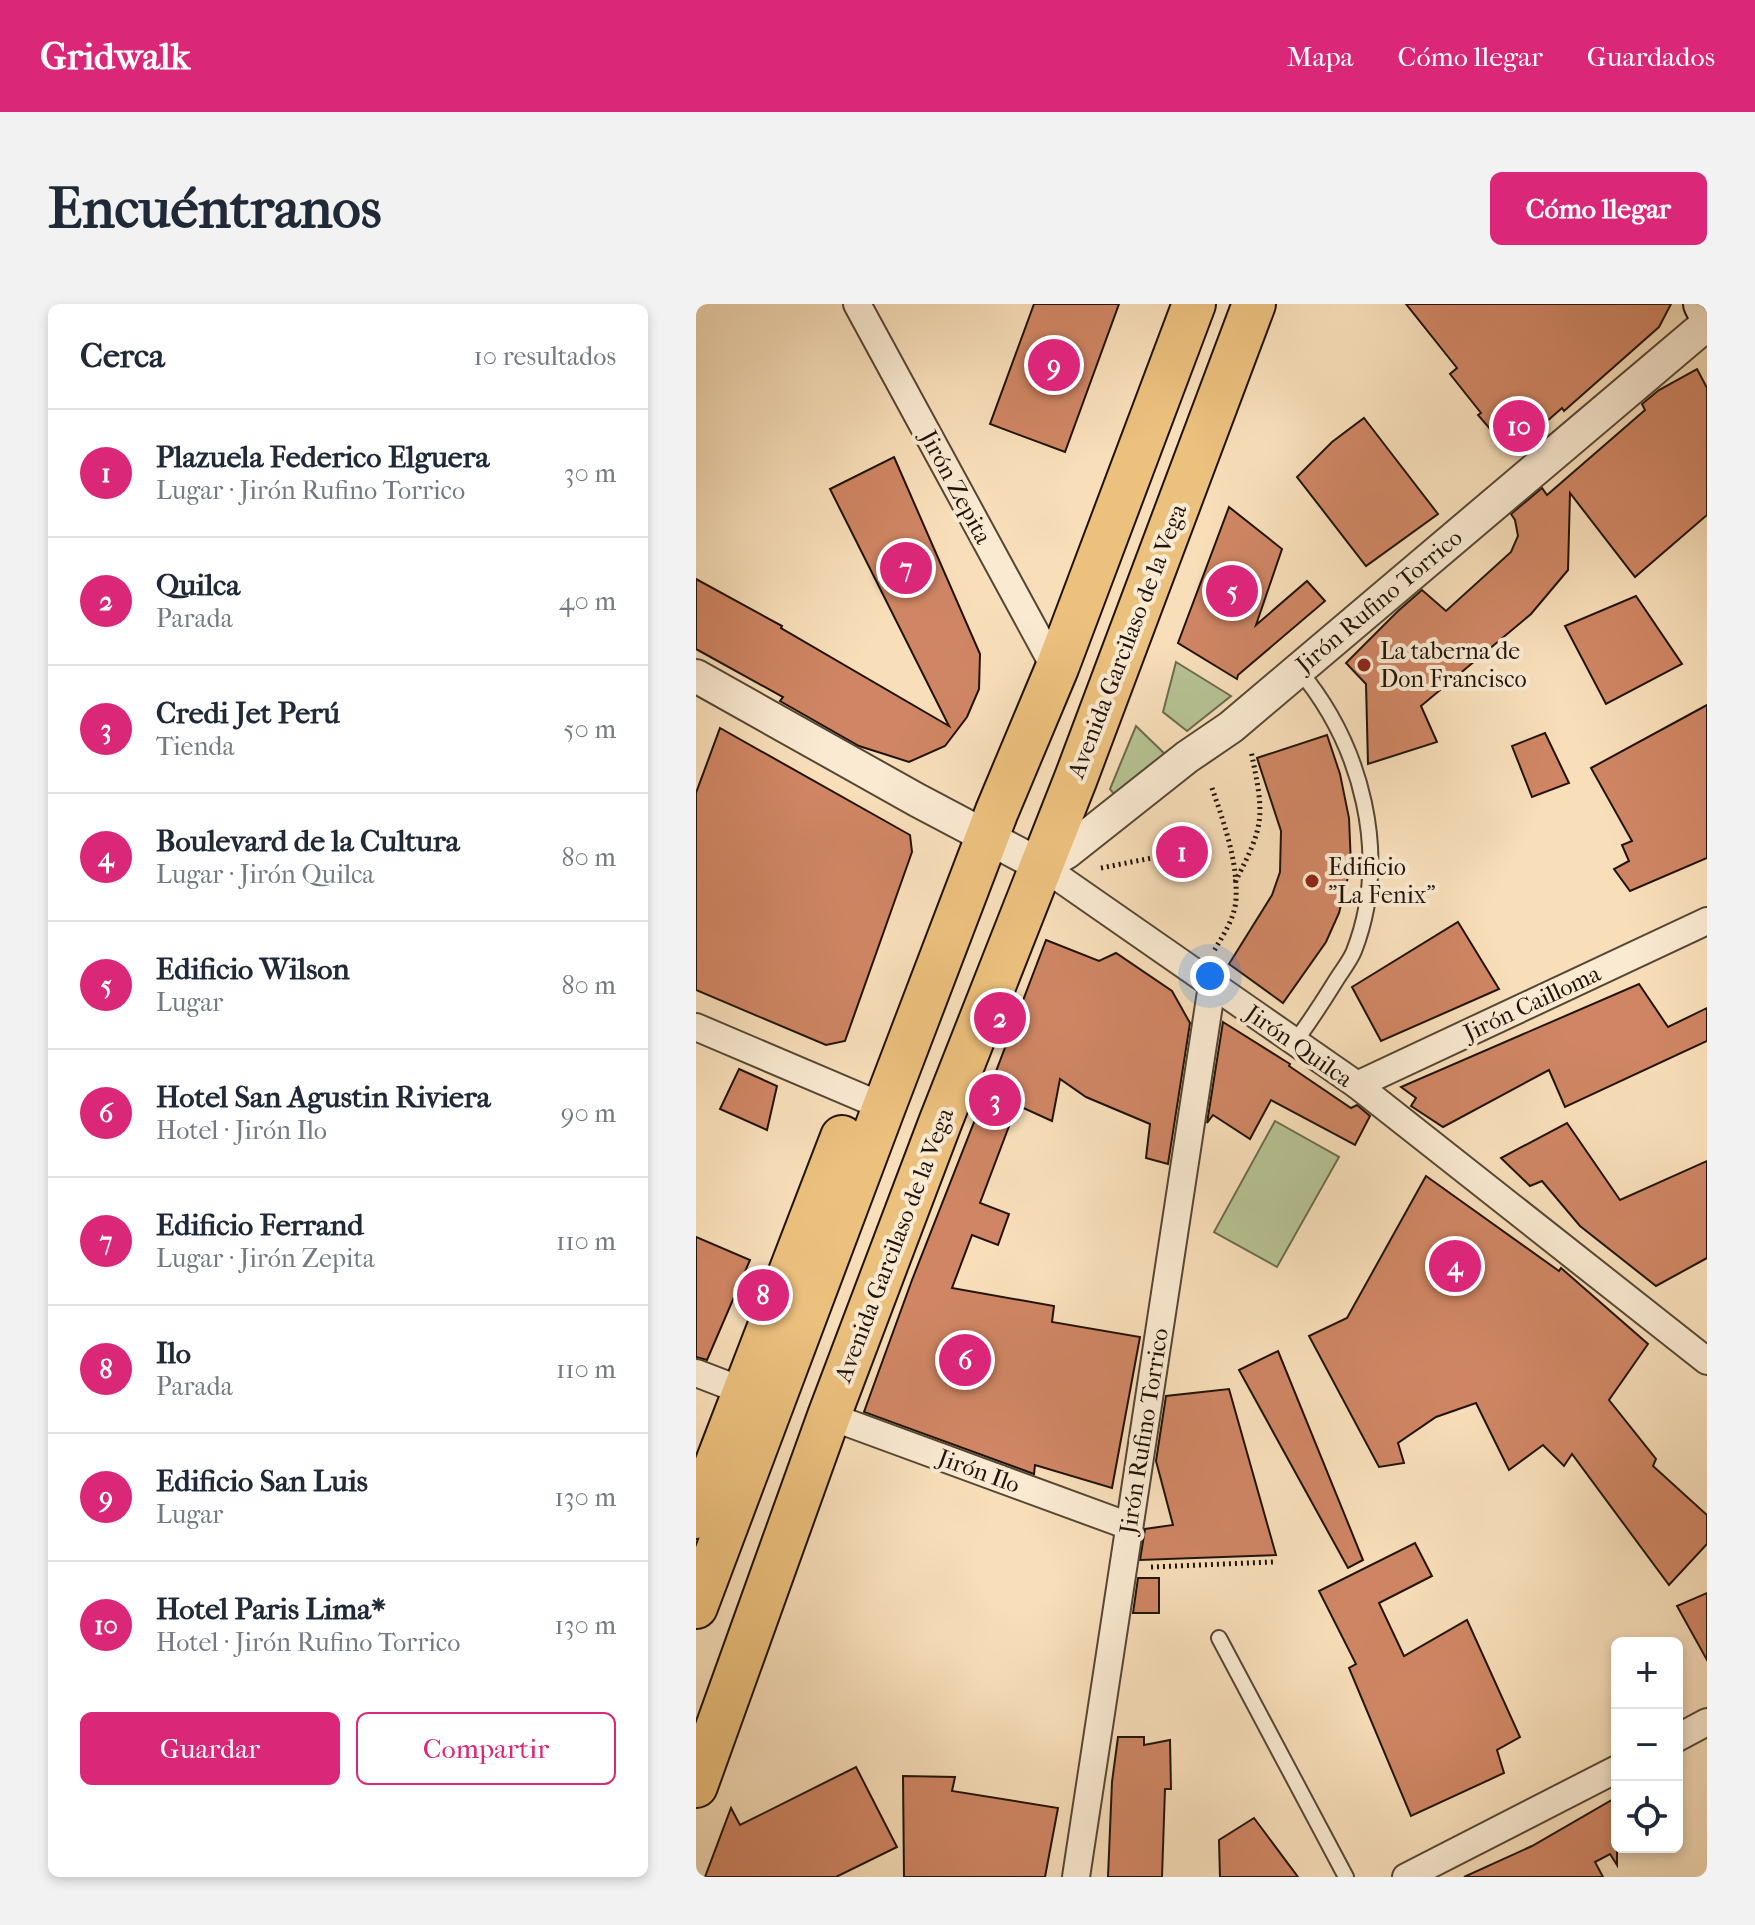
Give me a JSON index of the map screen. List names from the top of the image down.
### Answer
{
  "streets": {
    "main road": ["Avenida Garcilaso de la Vega"],
    "street": [
      "Jirón Zepita",
      "Jirón Rufino Torrico",
      "Jirón Cailloma",
      "Jirón Quilca",
      "Jirón Ilo"
    ]
  },
  "crossings": [
    ["Jirón Rufino Torrico", "Avenida Garcilaso de la Vega"],
    ["Jirón Rufino Torrico", "Jirón Quilca"],
    ["Jirón Rufino Torrico", "Jirón Ilo"],
    ["Avenida Garcilaso de la Vega", "Jirón Quilca"],
    ["Avenida Garcilaso de la Vega", "Jirón Ilo"],
    ["Jirón Cailloma", "Jirón Quilca"]
  ],
  "places": ["La taberna de Don Francisco", "Edificio \"La Fenix\""],
  "page": {
    "header": "Gridwalk",
    "nav": ["Mapa", "Cómo llegar", "Guardados"],
    "buttons": [
      "Cómo llegar",
      ["Guardar", "Compartir"]
    ],
    "title": "Encuéntranos",
    "heading": ["Cerca", "10 resultados"],
    "pins": [
      "9",
      "10",
      "7",
      "5",
      "1",
      "2",
      "3",
      "4",
      "8",
      "6"
    ],
    "list": [
      {
        "mark": "1",
        "name": "Plazuela Federico Elguera",
        "note": "Lugar · Jirón Rufino Torrico",
        "value": "30 m"
      },
      {
        "mark": "2",
        "name": "Quilca",
        "note": "Parada",
        "value": "40 m"
      },
      {
        "mark": "3",
        "name": "Credi Jet Perú",
        "note": "Tienda",
        "value": "50 m"
      },
      {
        "mark": "4",
        "name": "Boulevard de la Cultura",
        "note": "Lugar · Jirón Quilca",
        "value": "80 m"
      },
      {
        "mark": "5",
        "name": "Edificio Wilson",
        "note": "Lugar",
        "value": "80 m"
      },
      {
        "mark": "6",
        "name": "Hotel San Agustin Riviera",
        "note": "Hotel · Jirón Ilo",
        "value": "90 m"
      },
      {
        "mark": "7",
        "name": "Edificio Ferrand",
        "note": "Lugar · Jirón Zepita",
        "value": "110 m"
      },
      {
        "mark": "8",
        "name": "Ilo",
        "note": "Parada",
        "value": "110 m"
      },
      {
        "mark": "9",
        "name": "Edificio San Luis",
        "note": "Lugar",
        "value": "130 m"
      },
      {
        "mark": "10",
        "name": "Hotel Paris Lima*",
        "note": "Hotel · Jirón Rufino Torrico",
        "value": "130 m"
      }
    ],
    "map_buttons": ["+", "−"]
  }
}
